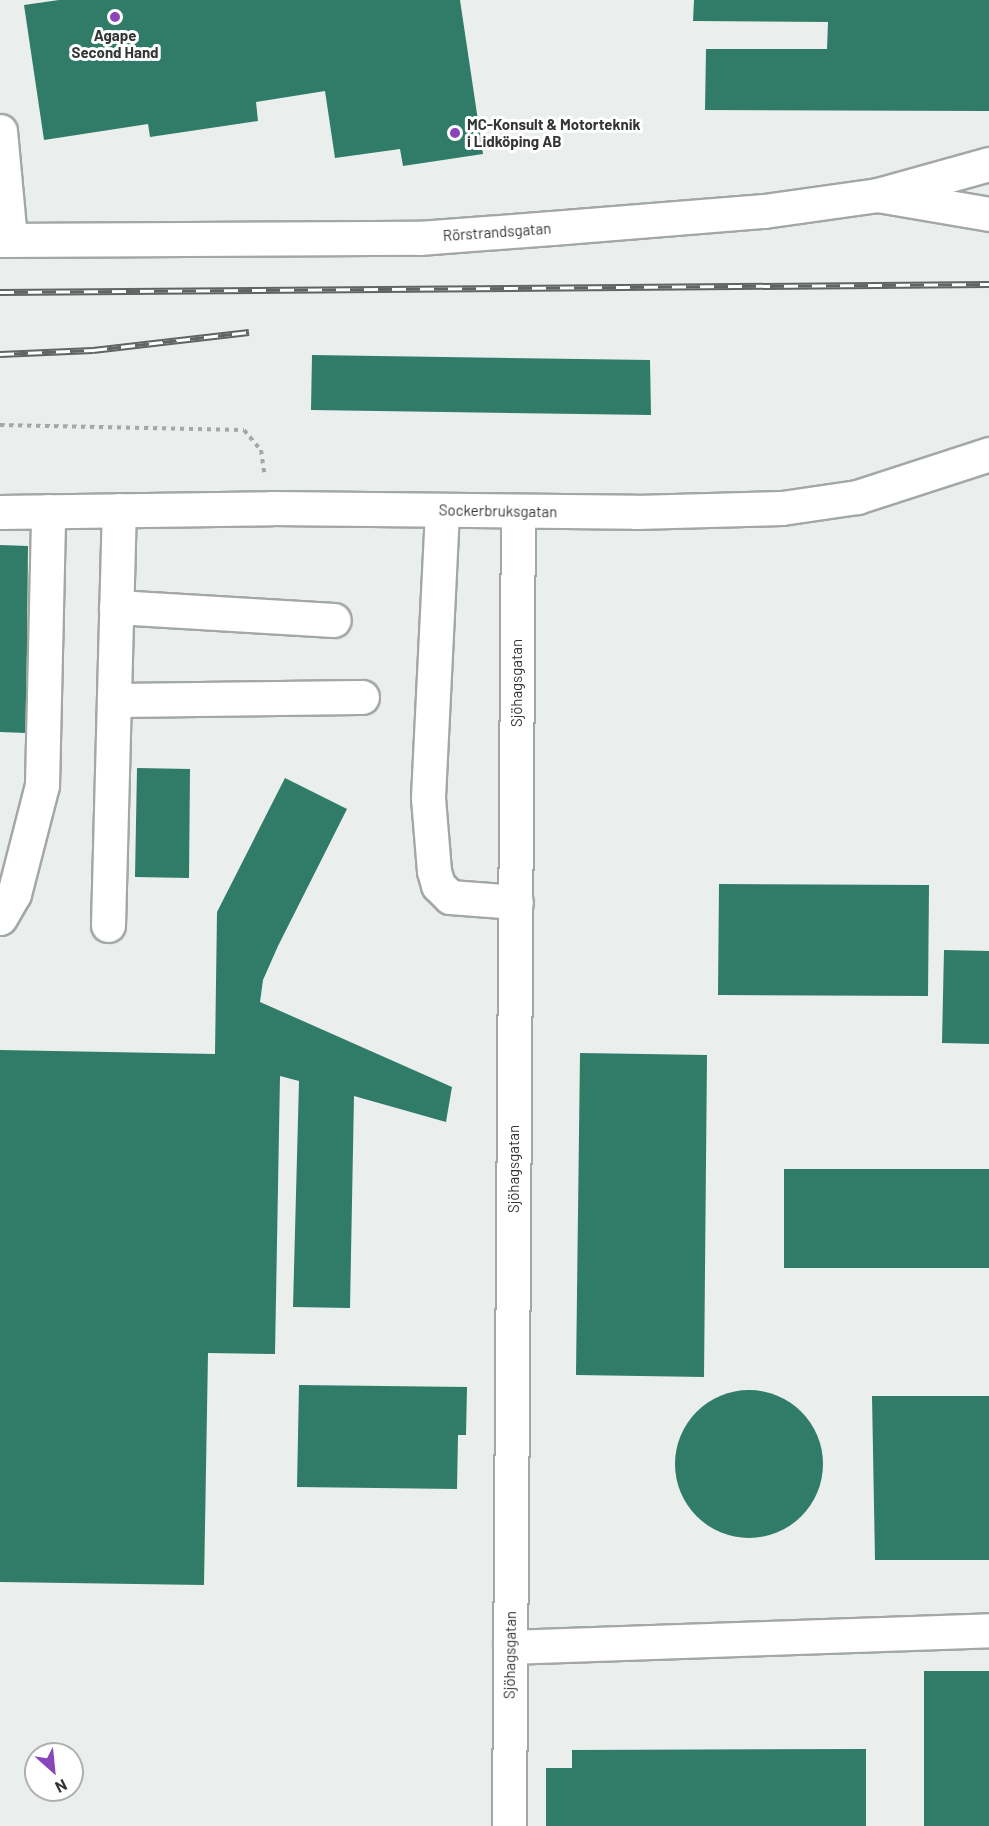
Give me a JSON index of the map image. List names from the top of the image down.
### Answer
{
  "streets": {
    "street": ["Rörstrandsgatan", "Sockerbruksgatan", "Sjöhagsgatan"]
  },
  "crossings": [
    ["Sockerbruksgatan", "Sjöhagsgatan"]
  ],
  "places": ["Agape Second Hand", "MC-Konsult & Motorteknik i Lidköping AB"],
  "north": "bottom right"
}
